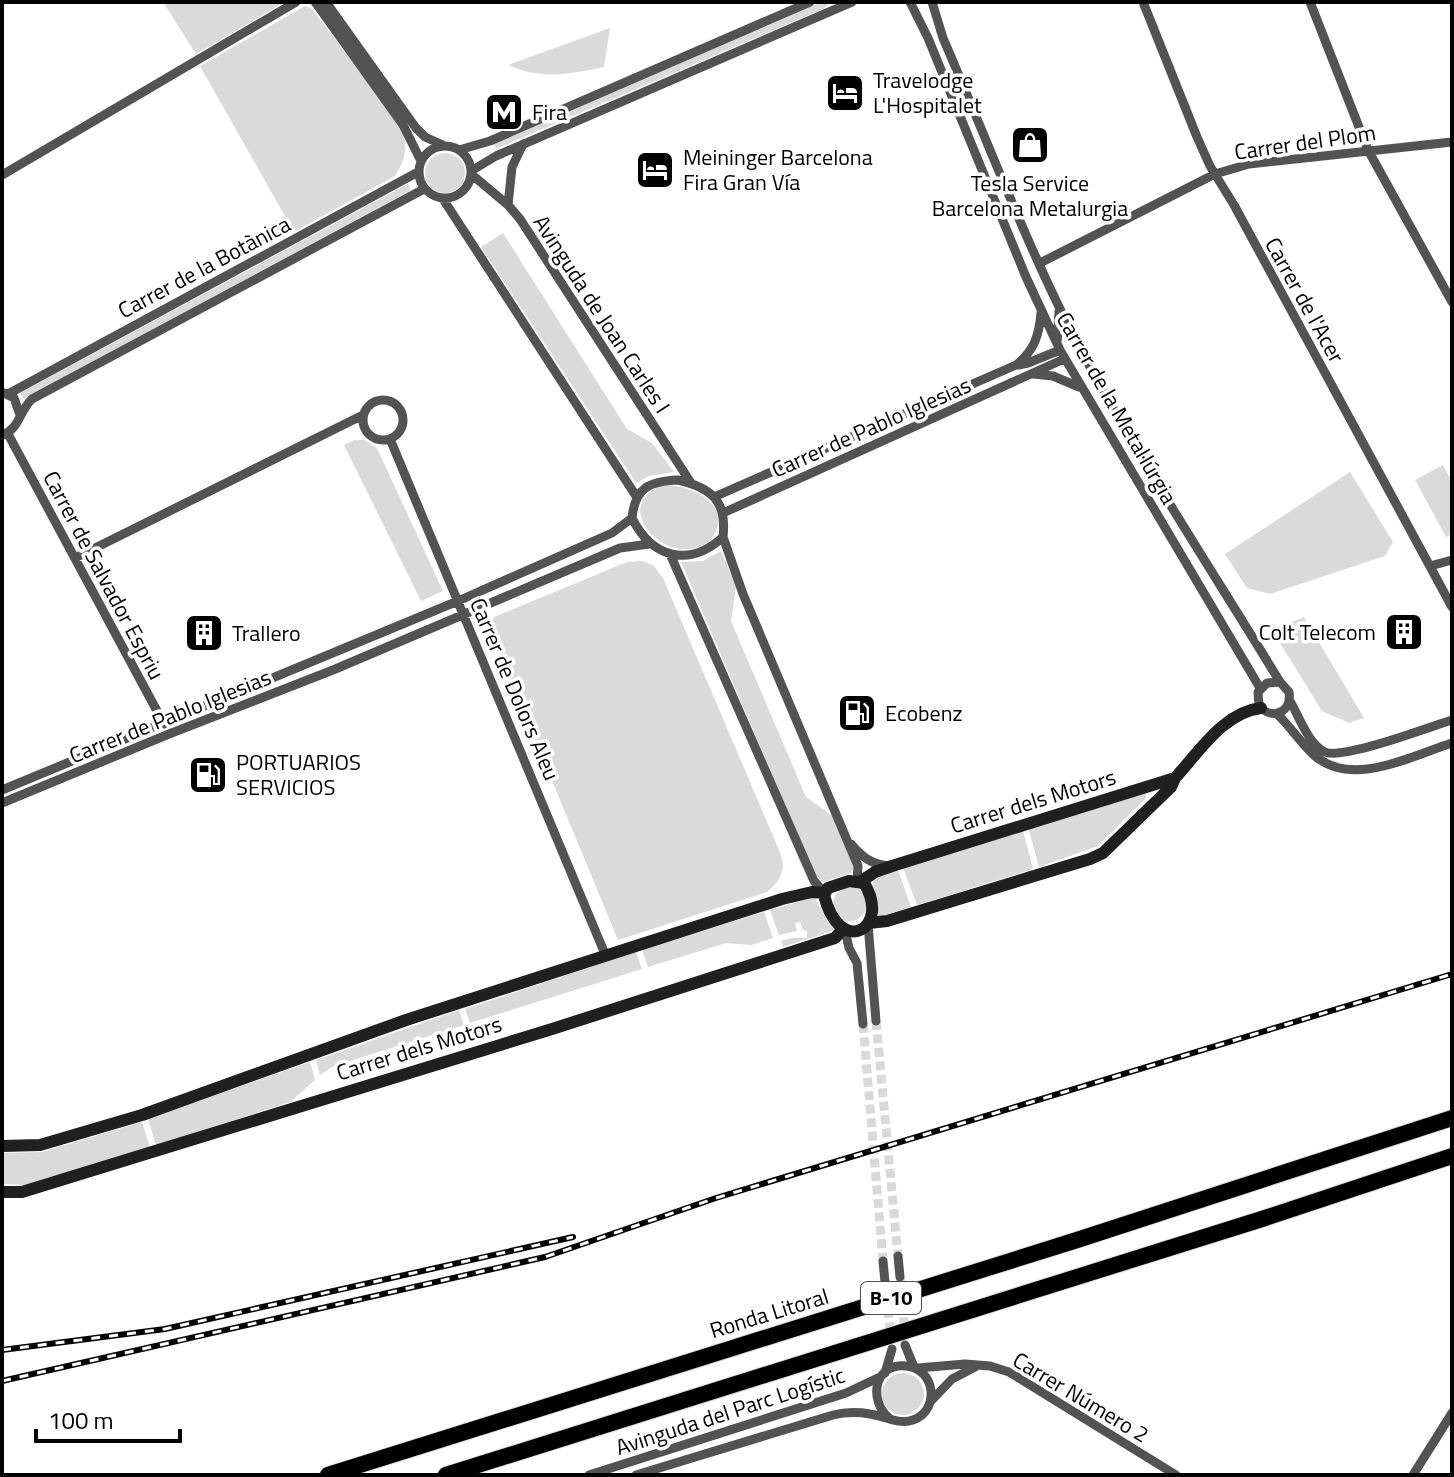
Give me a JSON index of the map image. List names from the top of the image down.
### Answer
{
  "streets": {
    "highway": ["B-10", "Ronda Litoral"],
    "street": [
      "Carrer del Plom",
      "Carrer de la Botànica",
      "Carrer de l'Acer",
      "Avinguda de Joan Carles I",
      "Carrer de la Metal·lúrgia",
      "Carrer de Pablo Iglesias",
      "Carrer de Salvador Espriu",
      "Carrer de Dolors Aleu",
      "Carrer dels Motors",
      "Carrer Número 2",
      "Avinguda del Parc Logístic"
    ]
  },
  "crossings": [
    ["Carrer del Plom", "Carrer de l'Acer"],
    ["Carrer del Plom", "Carrer de la Metal·lúrgia"],
    ["Carrer de la Botànica", "Avinguda de Joan Carles I"],
    ["Carrer de la Botànica", "Carrer de Salvador Espriu"],
    ["Avinguda de Joan Carles I", "Carrer de Pablo Iglesias"],
    ["Carrer de la Metal·lúrgia", "Carrer de Pablo Iglesias"],
    ["Carrer de la Metal·lúrgia", "Carrer dels Motors"],
    ["Carrer de Pablo Iglesias", "Carrer de Salvador Espriu"],
    ["Carrer de Pablo Iglesias", "Carrer de Dolors Aleu"],
    ["Carrer de Dolors Aleu", "Carrer dels Motors"],
    ["Carrer Número 2", "Avinguda del Parc Logístic"]
  ],
  "places": {
    "hotel": ["Travelodge L'Hospitalet", "Meininger Barcelona Fira Gran Vía"],
    "metro station": ["Fira"],
    "shop": ["Tesla Service Barcelona Metalurgia"],
    "building": ["Colt Telecom", "Trallero"],
    "fuel station": ["Ecobenz", "PORTUARIOS SERVICIOS"]
  },
  "scale_bar": "100 m"
}
